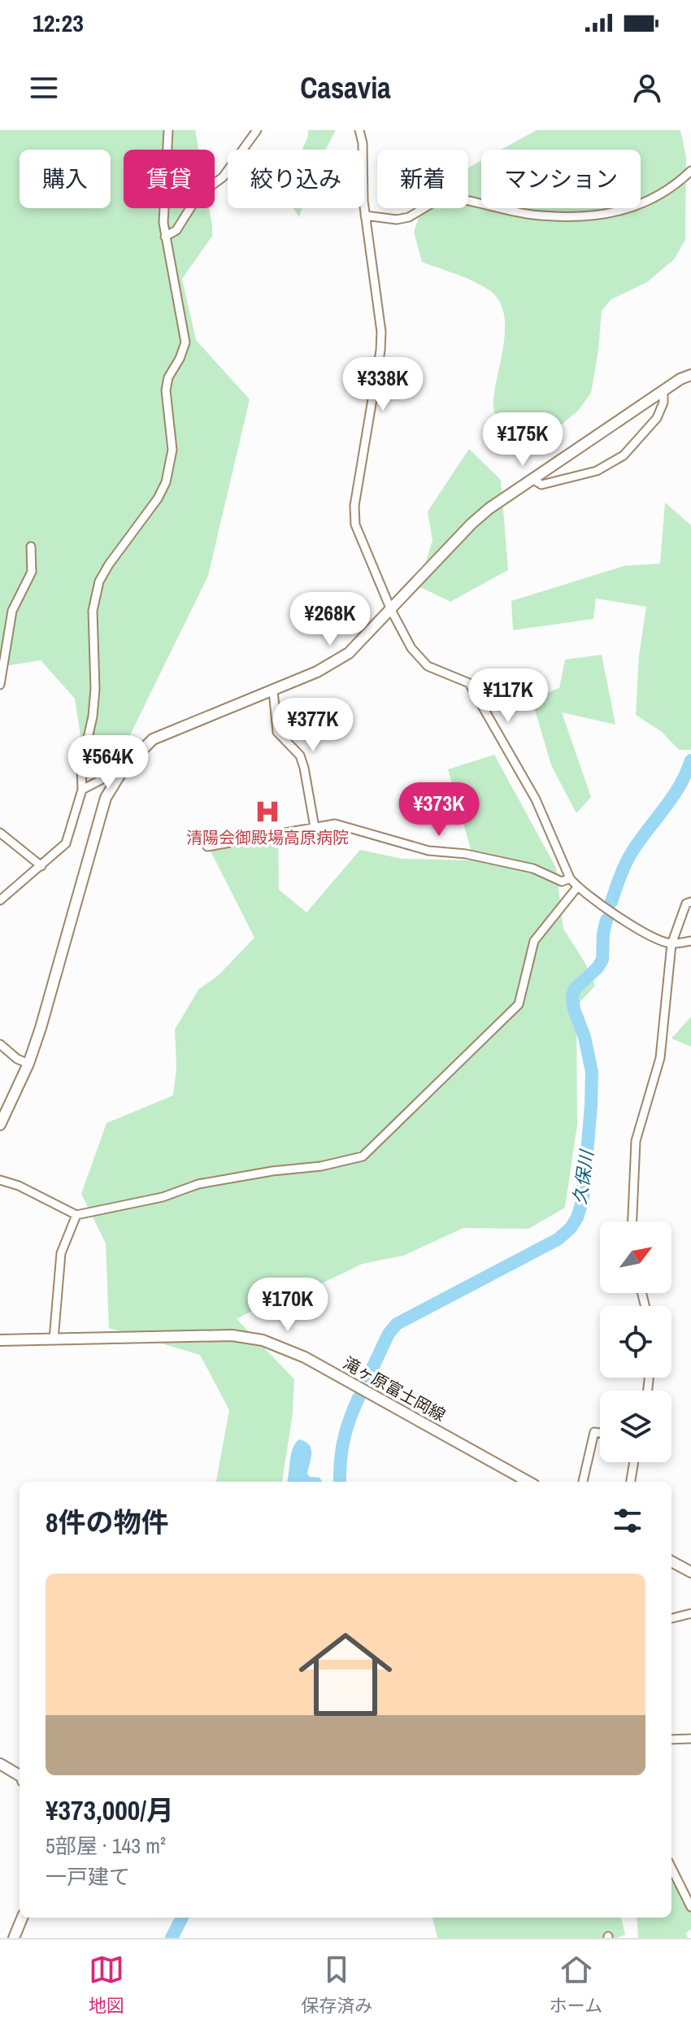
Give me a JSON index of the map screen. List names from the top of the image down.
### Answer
{
  "streets": {
    "street": ["滝ヶ原富士岡線"]
  },
  "water": ["久保川"],
  "places": {
    "hospital": ["清陽会御殿場高原病院"]
  },
  "north": "top right",
  "page": {
    "status": "12:23",
    "header": "Casavia",
    "chip": [
      "購入",
      "賃貸",
      "絞り込み",
      "新着",
      "マンション"
    ],
    "price": [
      "¥338K",
      "¥175K",
      "¥268K",
      "¥117K",
      "¥377K",
      "¥564K",
      "¥373K",
      "¥170K"
    ],
    "heading": "8件の物件",
    "list": [
      {
        "name": "¥373,000/月",
        "note": "5部屋 · 143 m² · 一戸建て"
      }
    ],
    "tabs": ["地図", "保存済み", "ホーム"]
  }
}
